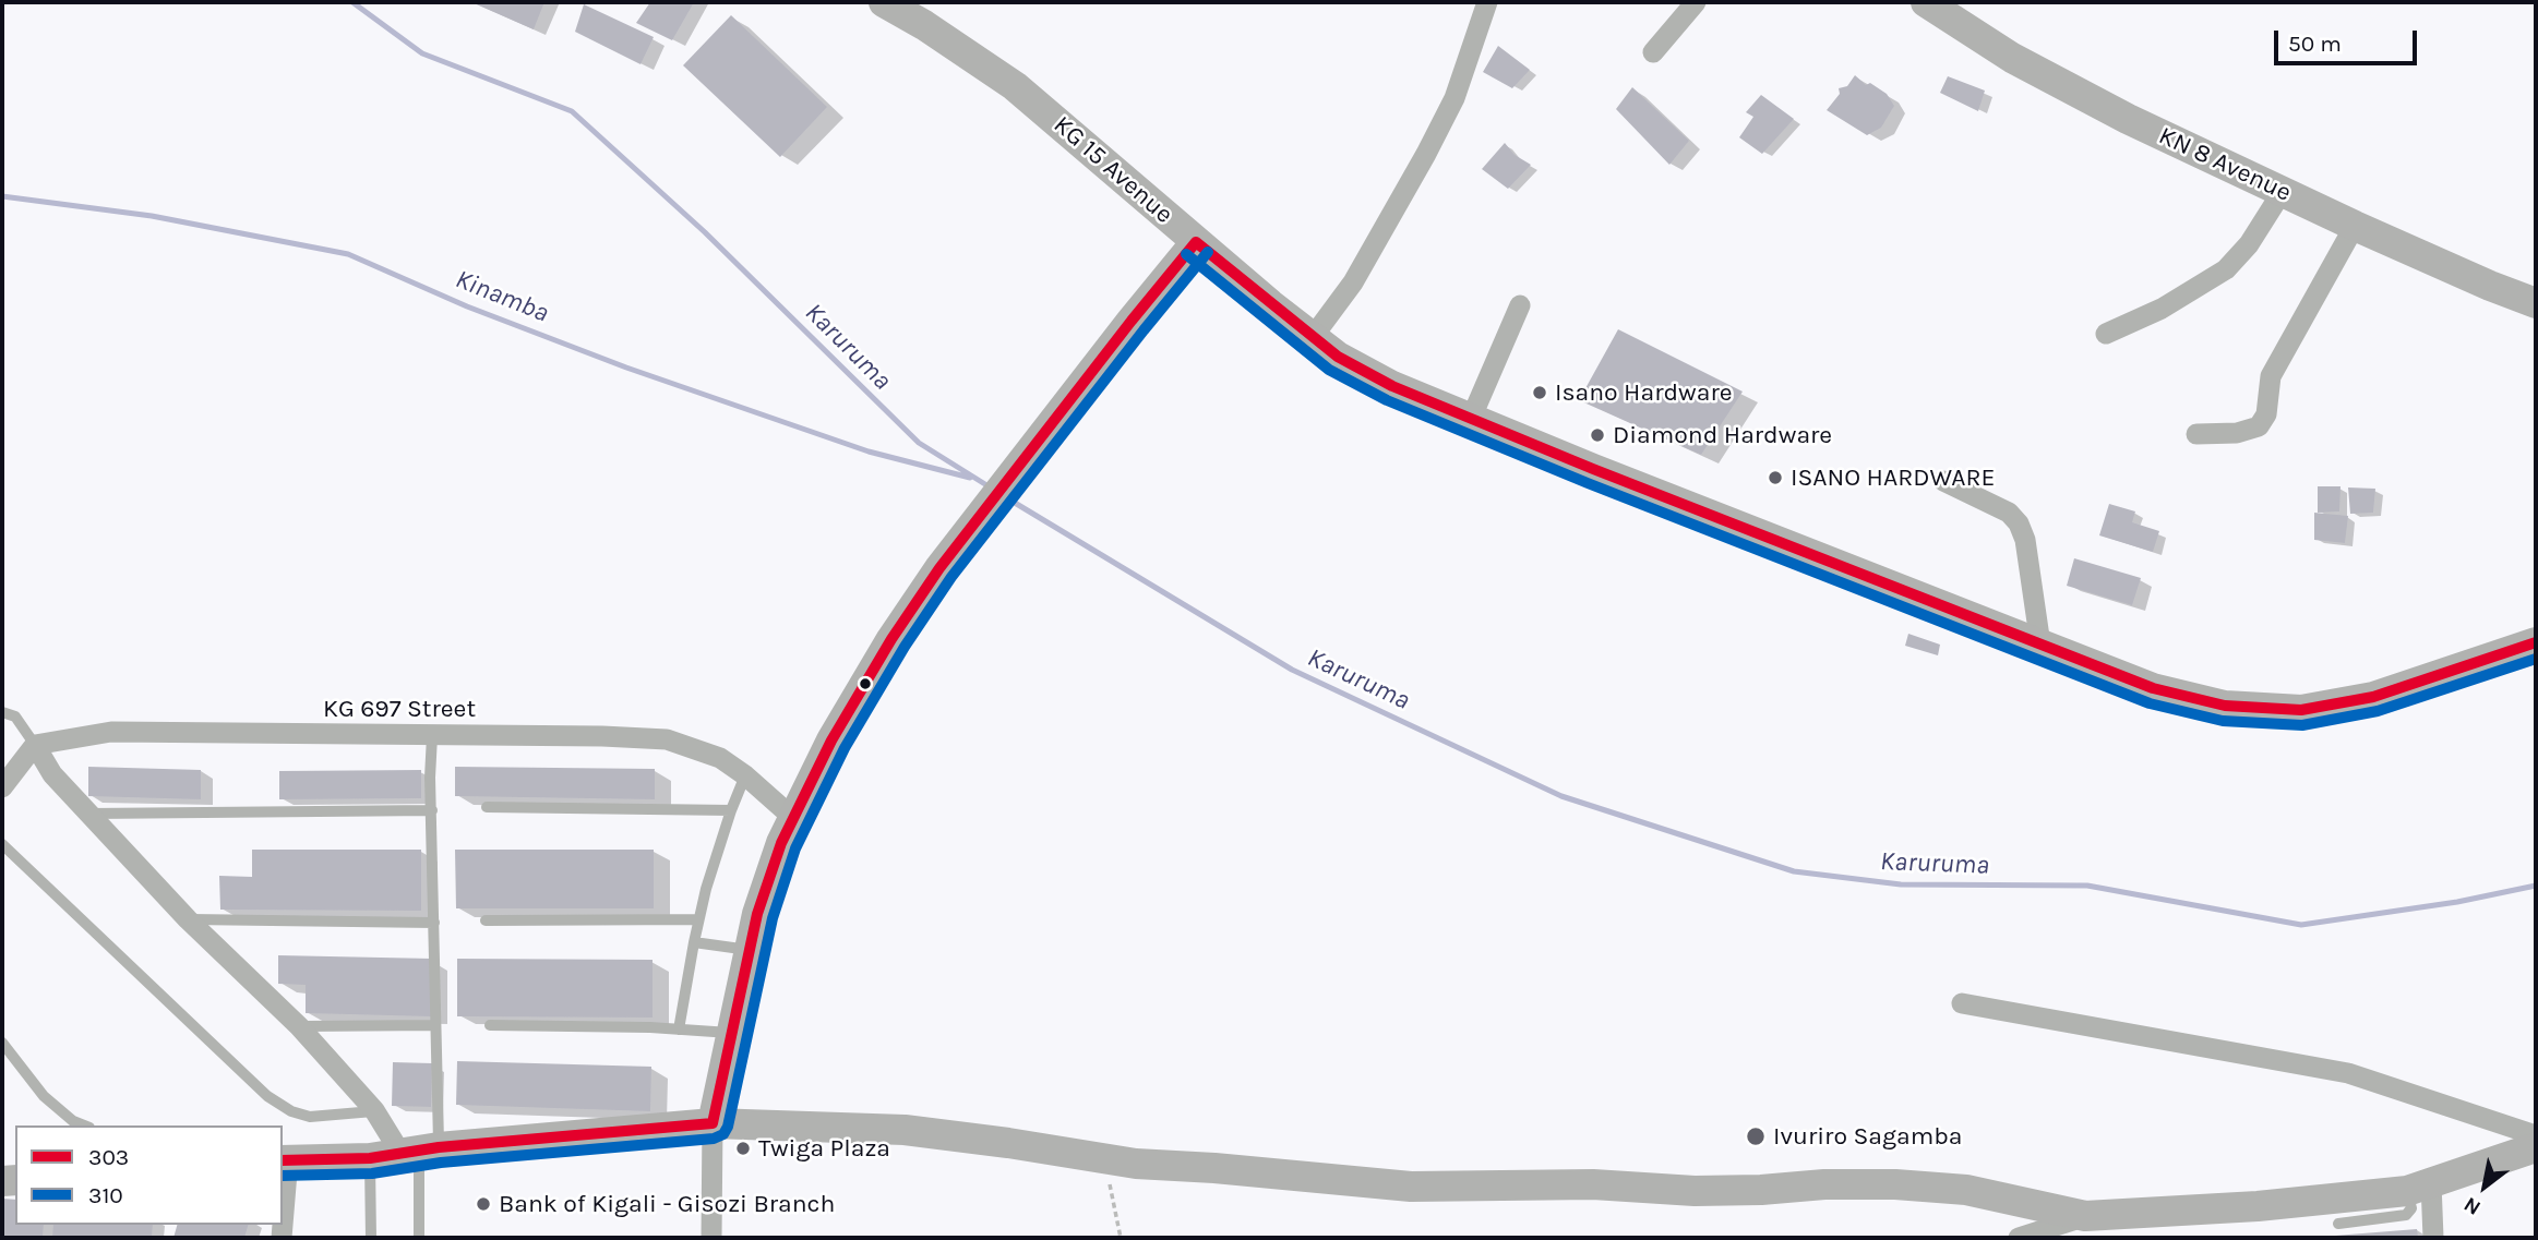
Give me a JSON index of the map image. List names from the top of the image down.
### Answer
{
  "streets": {
    "main road": ["KN 8 Avenue", "KG 15 Avenue"],
    "street": ["KG 697 Street"]
  },
  "water": ["Kinamba", "Karuruma"],
  "places": [
    "Isano Hardware",
    "Diamond Hardware",
    "ISANO HARDWARE",
    "Ivuriro Sagamba",
    "Twiga Plaza",
    "Bank of Kigali - Gisozi Branch"
  ],
  "lines": ["transit line 303", "transit line 310"],
  "legend": ["303", "310"],
  "scale_bar": "50 m",
  "north": "bottom left"
}
